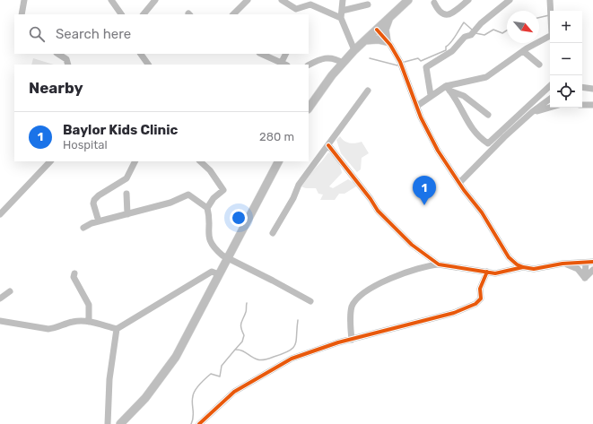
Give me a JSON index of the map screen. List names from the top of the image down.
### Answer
{
  "north": "bottom right",
  "page": {
    "map_buttons": ["+", "−"],
    "search": "Search here",
    "heading": "Nearby",
    "list": [
      {
        "mark": "1",
        "name": "Baylor Kids Clinic",
        "note": "Hospital",
        "value": "280 m"
      }
    ],
    "pins": "1"
  }
}
